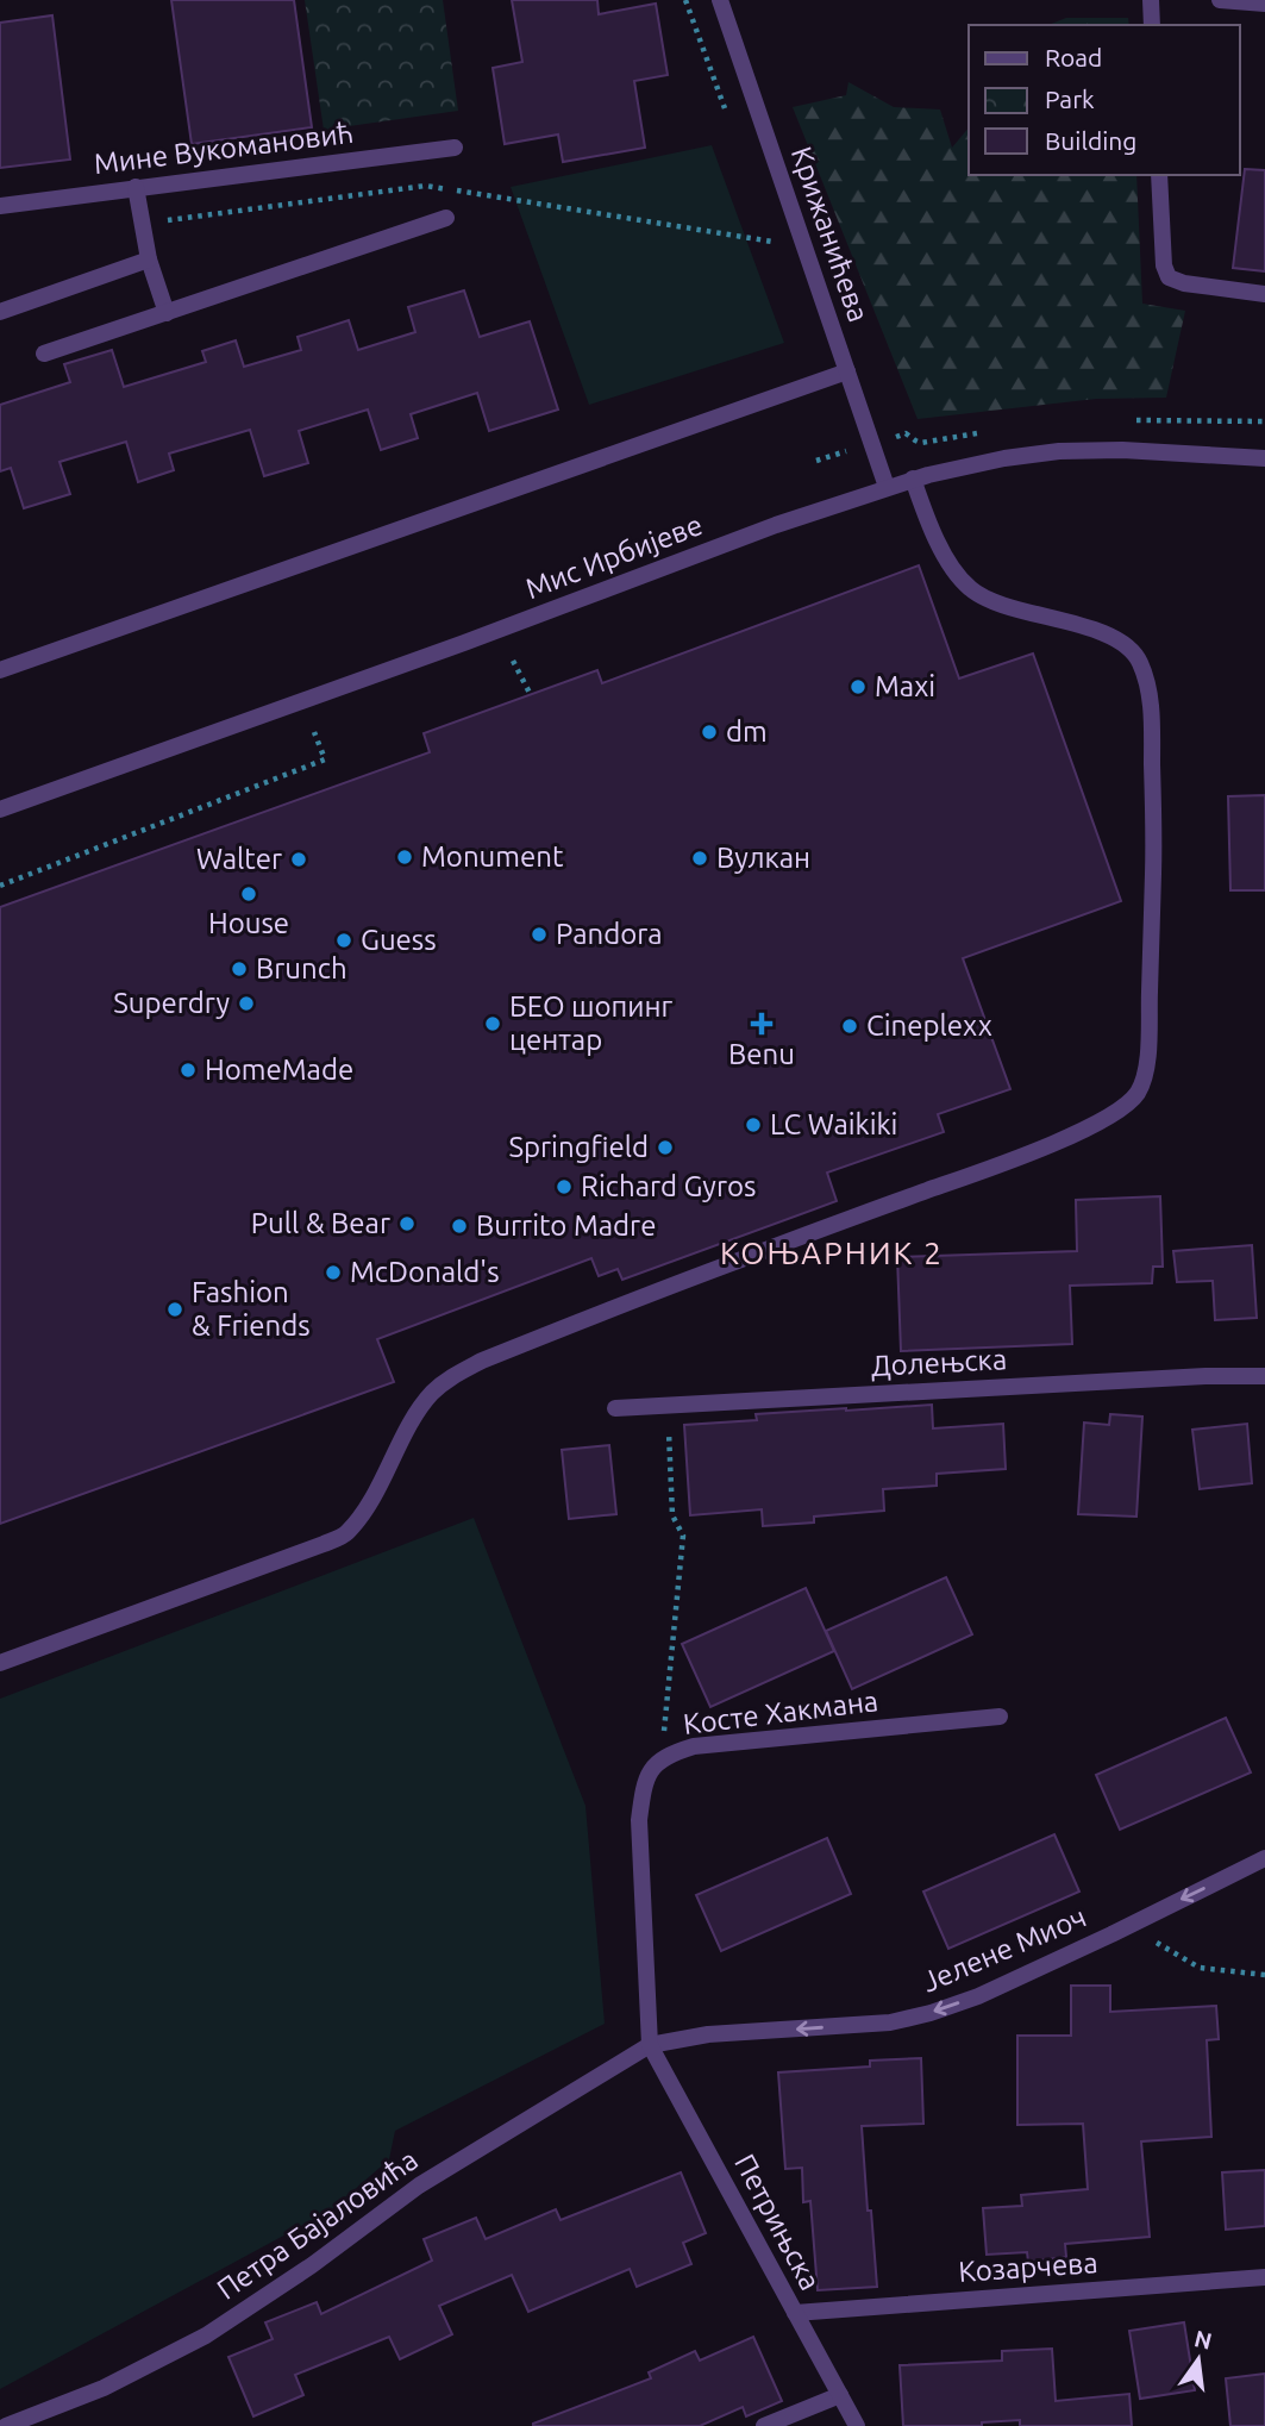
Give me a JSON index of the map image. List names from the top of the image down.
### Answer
{
  "streets": {
    "street": [
      "Мине Вукомановић",
      "Крижанићева",
      "Мис Ирбијеве",
      "Долењска",
      "Косте Хакмана",
      "Јелене Миоч",
      "Петрињска",
      "Петра Бајаловића",
      "Козарчева"
    ]
  },
  "crossings": [
    ["Крижанићева", "Мис Ирбијеве"],
    ["Косте Хакмана", "Јелене Миоч"],
    ["Косте Хакмана", "Петрињска"],
    ["Косте Хакмана", "Петра Бајаловића"],
    ["Јелене Миоч", "Петрињска"],
    ["Јелене Миоч", "Петра Бајаловића"],
    ["Петрињска", "Петра Бајаловића"],
    ["Петрињска", "Козарчева"]
  ],
  "one_way": ["Јелене Миоч"],
  "districts": ["КОЊАРНИК 2"],
  "places": {
    "other": [
      "Maxi",
      "dm",
      "Monument",
      "Вулкан",
      "Walter",
      "House",
      "Pandora",
      "Guess",
      "Brunch",
      "Superdry",
      "БЕО шопинг центар",
      "Cineplexx",
      "HomeMade",
      "LC Waikiki",
      "Springfield",
      "Richard Gyros",
      "Pull & Bear",
      "Burrito Madre",
      "McDonald's",
      "Fashion & Friends"
    ],
    "health": ["Benu"]
  },
  "legend": ["Road", "Park", "Building"],
  "north": "top"
}
